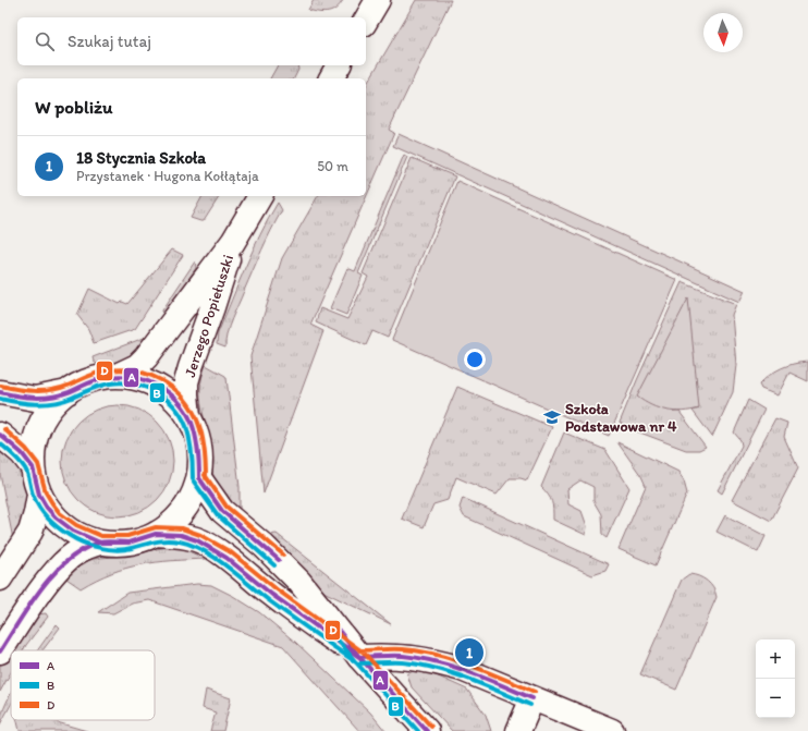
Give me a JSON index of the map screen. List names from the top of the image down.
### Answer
{
  "streets": {
    "main road": ["Jerzego Popiełuszki"]
  },
  "places": {
    "school or university": ["Szkoła Podstawowa nr 4"]
  },
  "lines": ["transit line D", "transit line A", "transit line B"],
  "legend": ["A", "B", "D"],
  "north": "bottom",
  "page": {
    "search": "Szukaj tutaj",
    "heading": "W pobliżu",
    "list": [
      {
        "mark": "1",
        "name": "18 Stycznia Szkoła",
        "note": "Przystanek · Hugona Kołłątaja",
        "value": "50 m"
      }
    ],
    "pins": "1",
    "map_buttons": ["+", "−"]
  }
}
